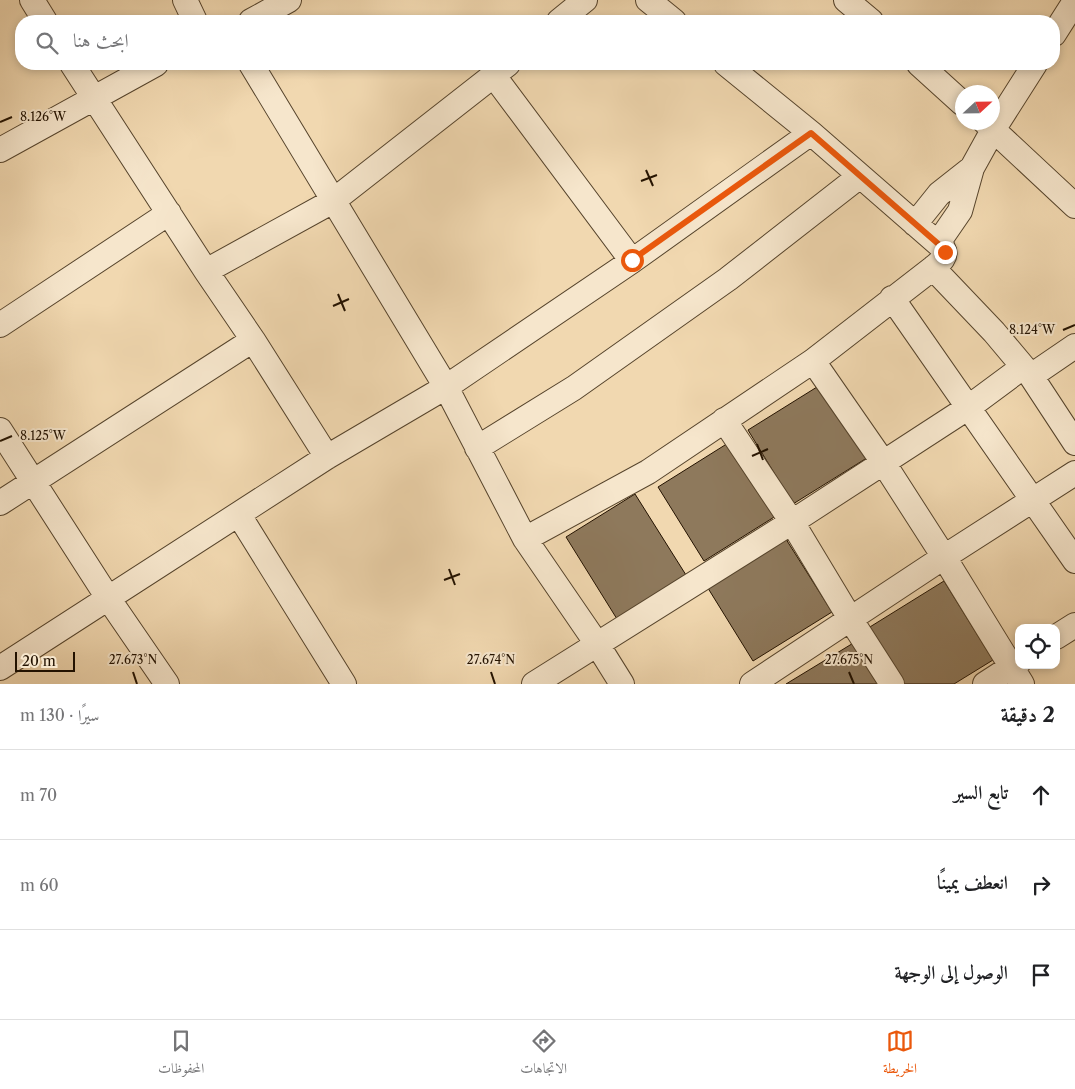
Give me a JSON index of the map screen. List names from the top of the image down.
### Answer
{
  "scale_bar": "20 m",
  "north": "right",
  "page": {
    "search": "ابحث هنا",
    "scale": "20 m",
    "heading": ["2 دقيقة", "سيرًا · 130 m"],
    "list": [
      ["تابع السير", "70 m"],
      ["انعطف يمينًا", "60 m"],
      "الوصول إلى الوجهة"
    ],
    "nav": ["الخريطة", "الاتجاهات", "المحفوظات"]
  },
  "coordinates": [
    "8.126°W",
    "8.124°W",
    "8.125°W",
    "27.673°N",
    "27.674°N",
    "27.675°N"
  ]
}
